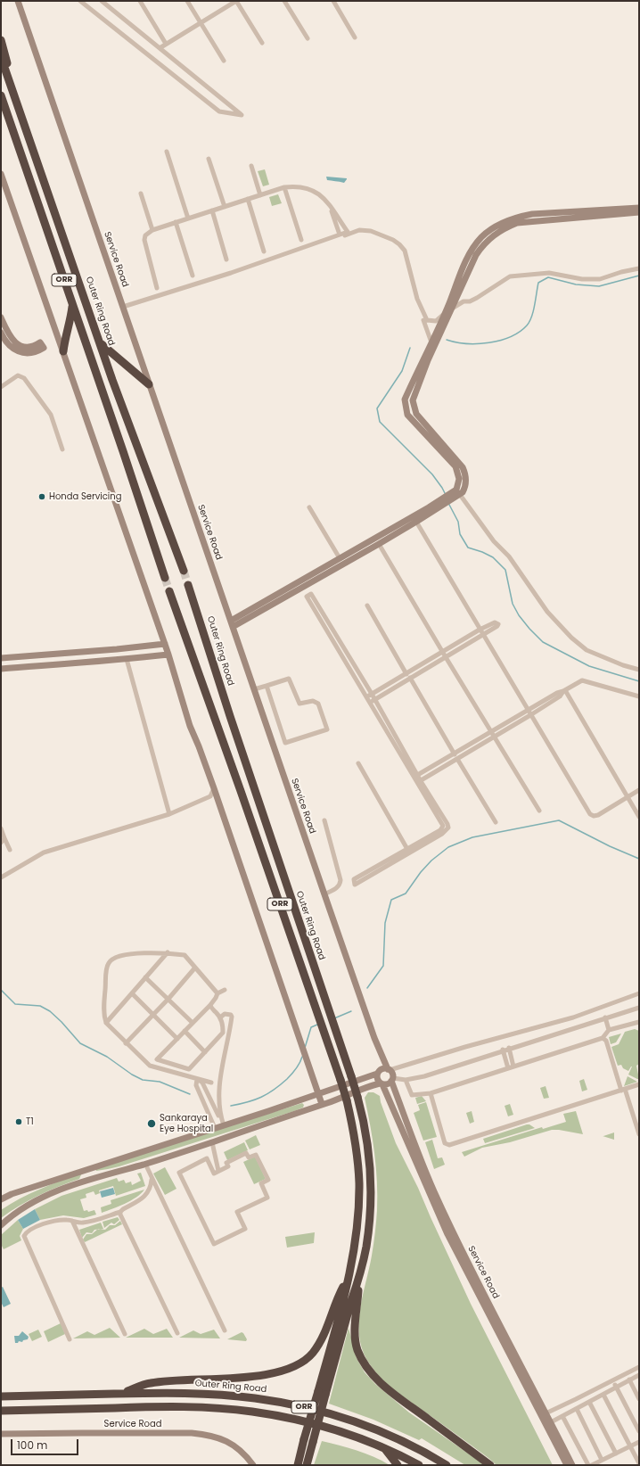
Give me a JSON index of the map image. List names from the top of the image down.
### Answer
{
  "streets": {
    "highway": ["ORR", "Outer Ring Road"],
    "main road": ["Service Road"]
  },
  "crossings": [
    ["ORR", "Outer Ring Road"]
  ],
  "places": ["Honda Servicing", "T1", "Sankaraya Eye Hospital"],
  "scale_bar": "100 m"
}
